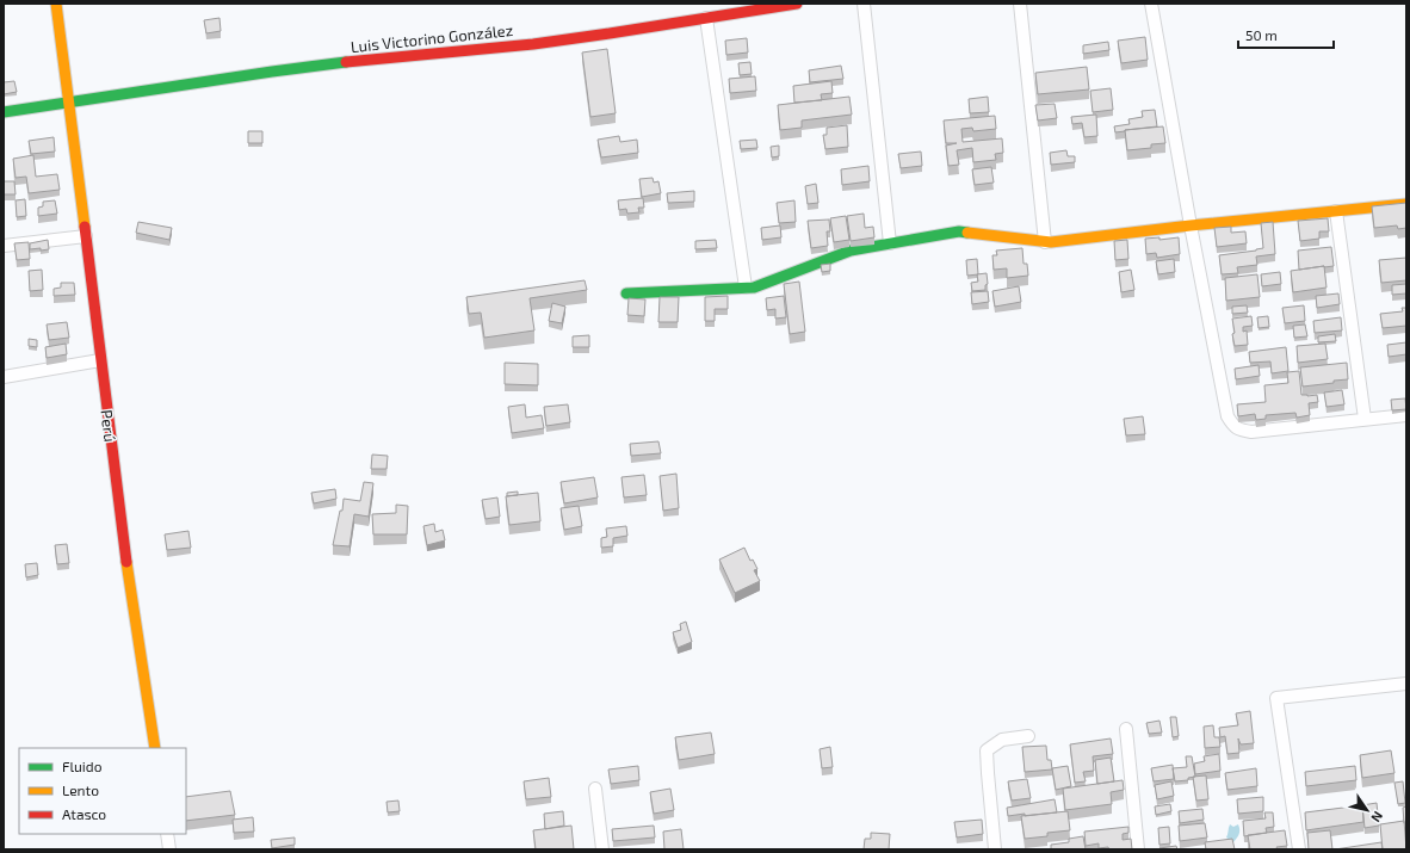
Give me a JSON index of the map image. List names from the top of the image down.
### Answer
{
  "streets": {
    "street": ["Luis Victorino González", "Perú"]
  },
  "crossings": [
    ["Luis Victorino González", "Perú"]
  ],
  "legend": ["Fluido", "Lento", "Atasco"],
  "scale_bar": "50 m",
  "north": "bottom right"
}
